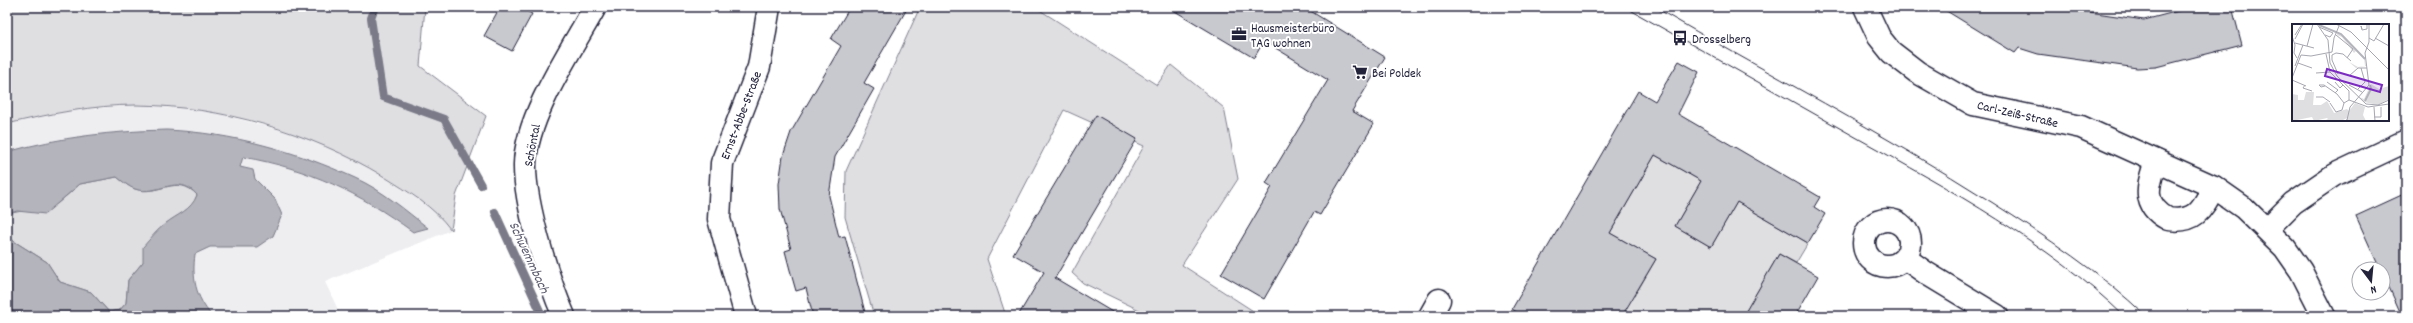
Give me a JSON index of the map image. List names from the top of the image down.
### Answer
{
  "streets": {
    "street": ["Carl-Zeiß-Straße", "Ernst-Abbe-Straße", "Schöntal"]
  },
  "water": ["Schwemmbach"],
  "places": {
    "office": ["Hausmeisterbüro TAG wohnen"],
    "bus stop": ["Drosselberg"],
    "supermarket": ["Bei Poldek"]
  },
  "north": "bottom"
}
